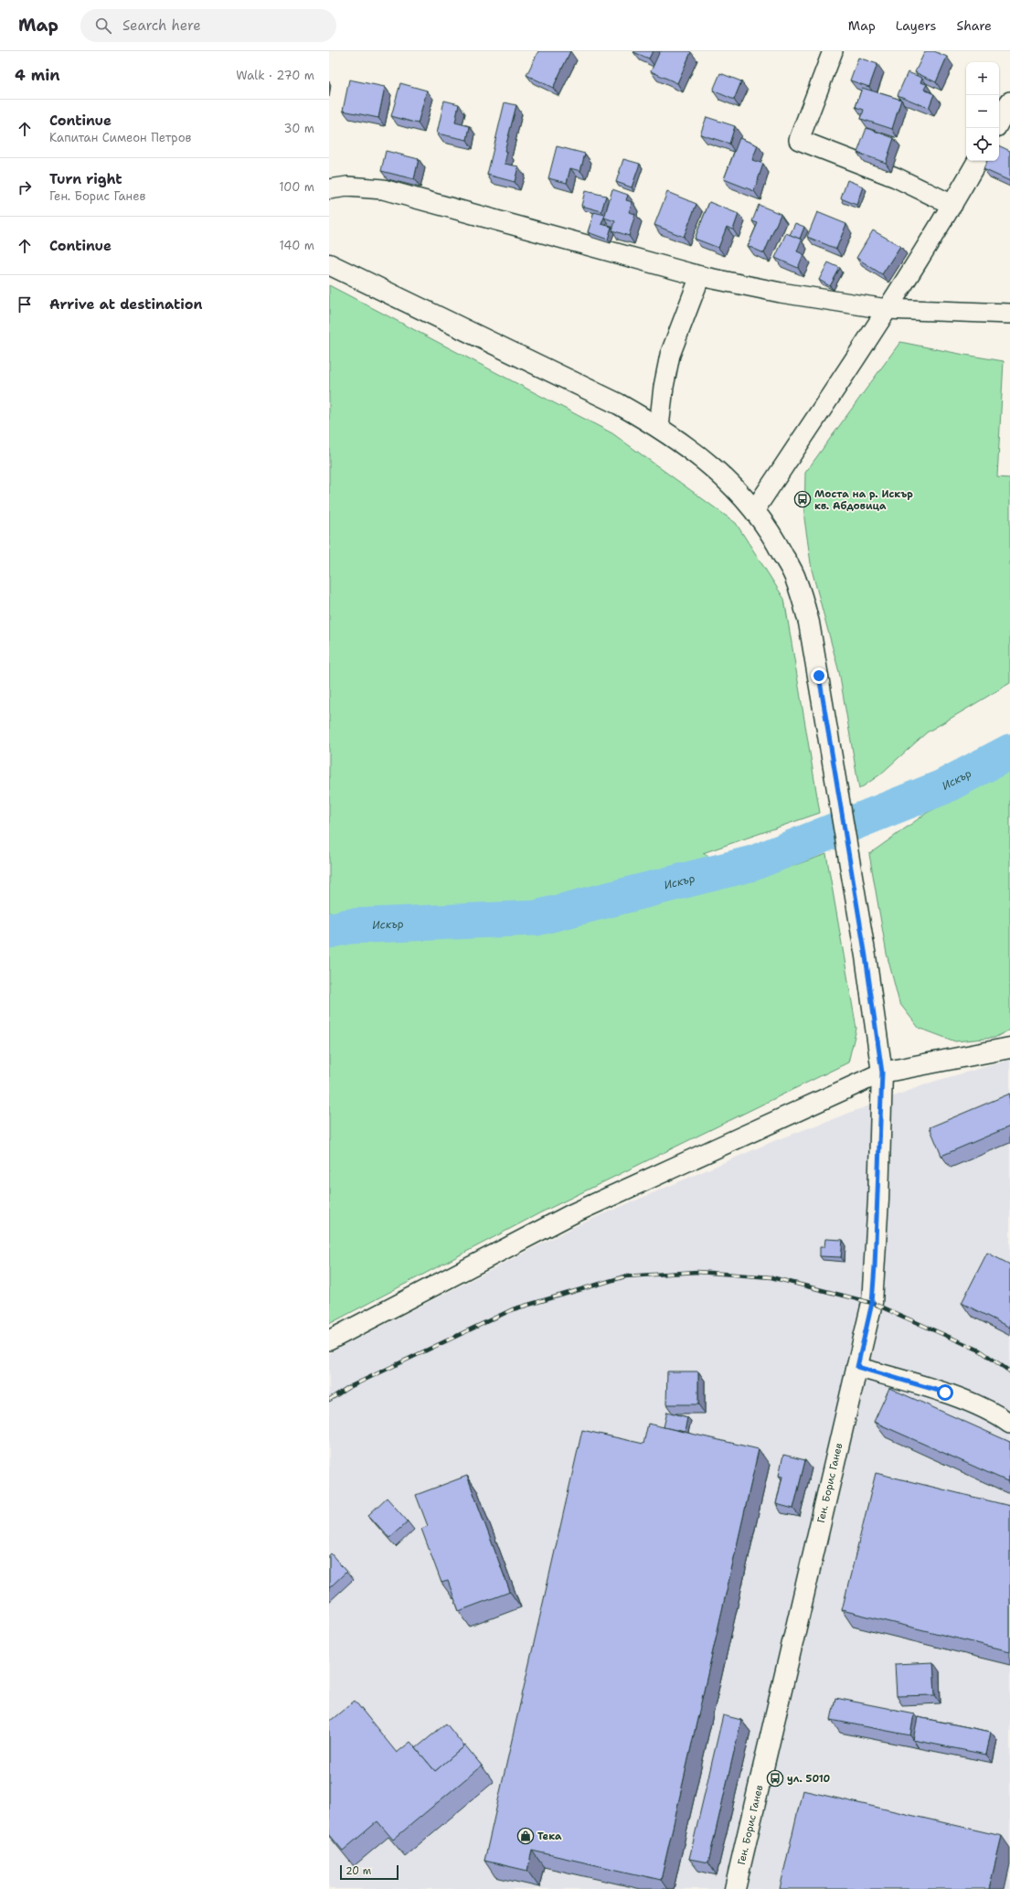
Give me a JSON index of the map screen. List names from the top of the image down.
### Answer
{
  "streets": {
    "street": ["Ген. Борис Ганев"]
  },
  "water": ["Искър"],
  "places": {
    "bus stop": ["Моста на р. Искър кв. Абдовица", "ул. 5010"],
    "shop": ["Тека"]
  },
  "scale_bar": "20 m",
  "page": {
    "header": "Map",
    "search": "Search here",
    "nav": ["Map", "Layers", "Share"],
    "heading": ["4 min", "Walk · 270 m"],
    "map_buttons": ["+", "−"],
    "list": [
      ["Continue", "Капитан Симеон Петров", "30 m"],
      ["Turn right", "Ген. Борис Ганев", "100 m"],
      ["Continue", "140 m"],
      "Arrive at destination"
    ],
    "scale": "20 m"
  }
}
